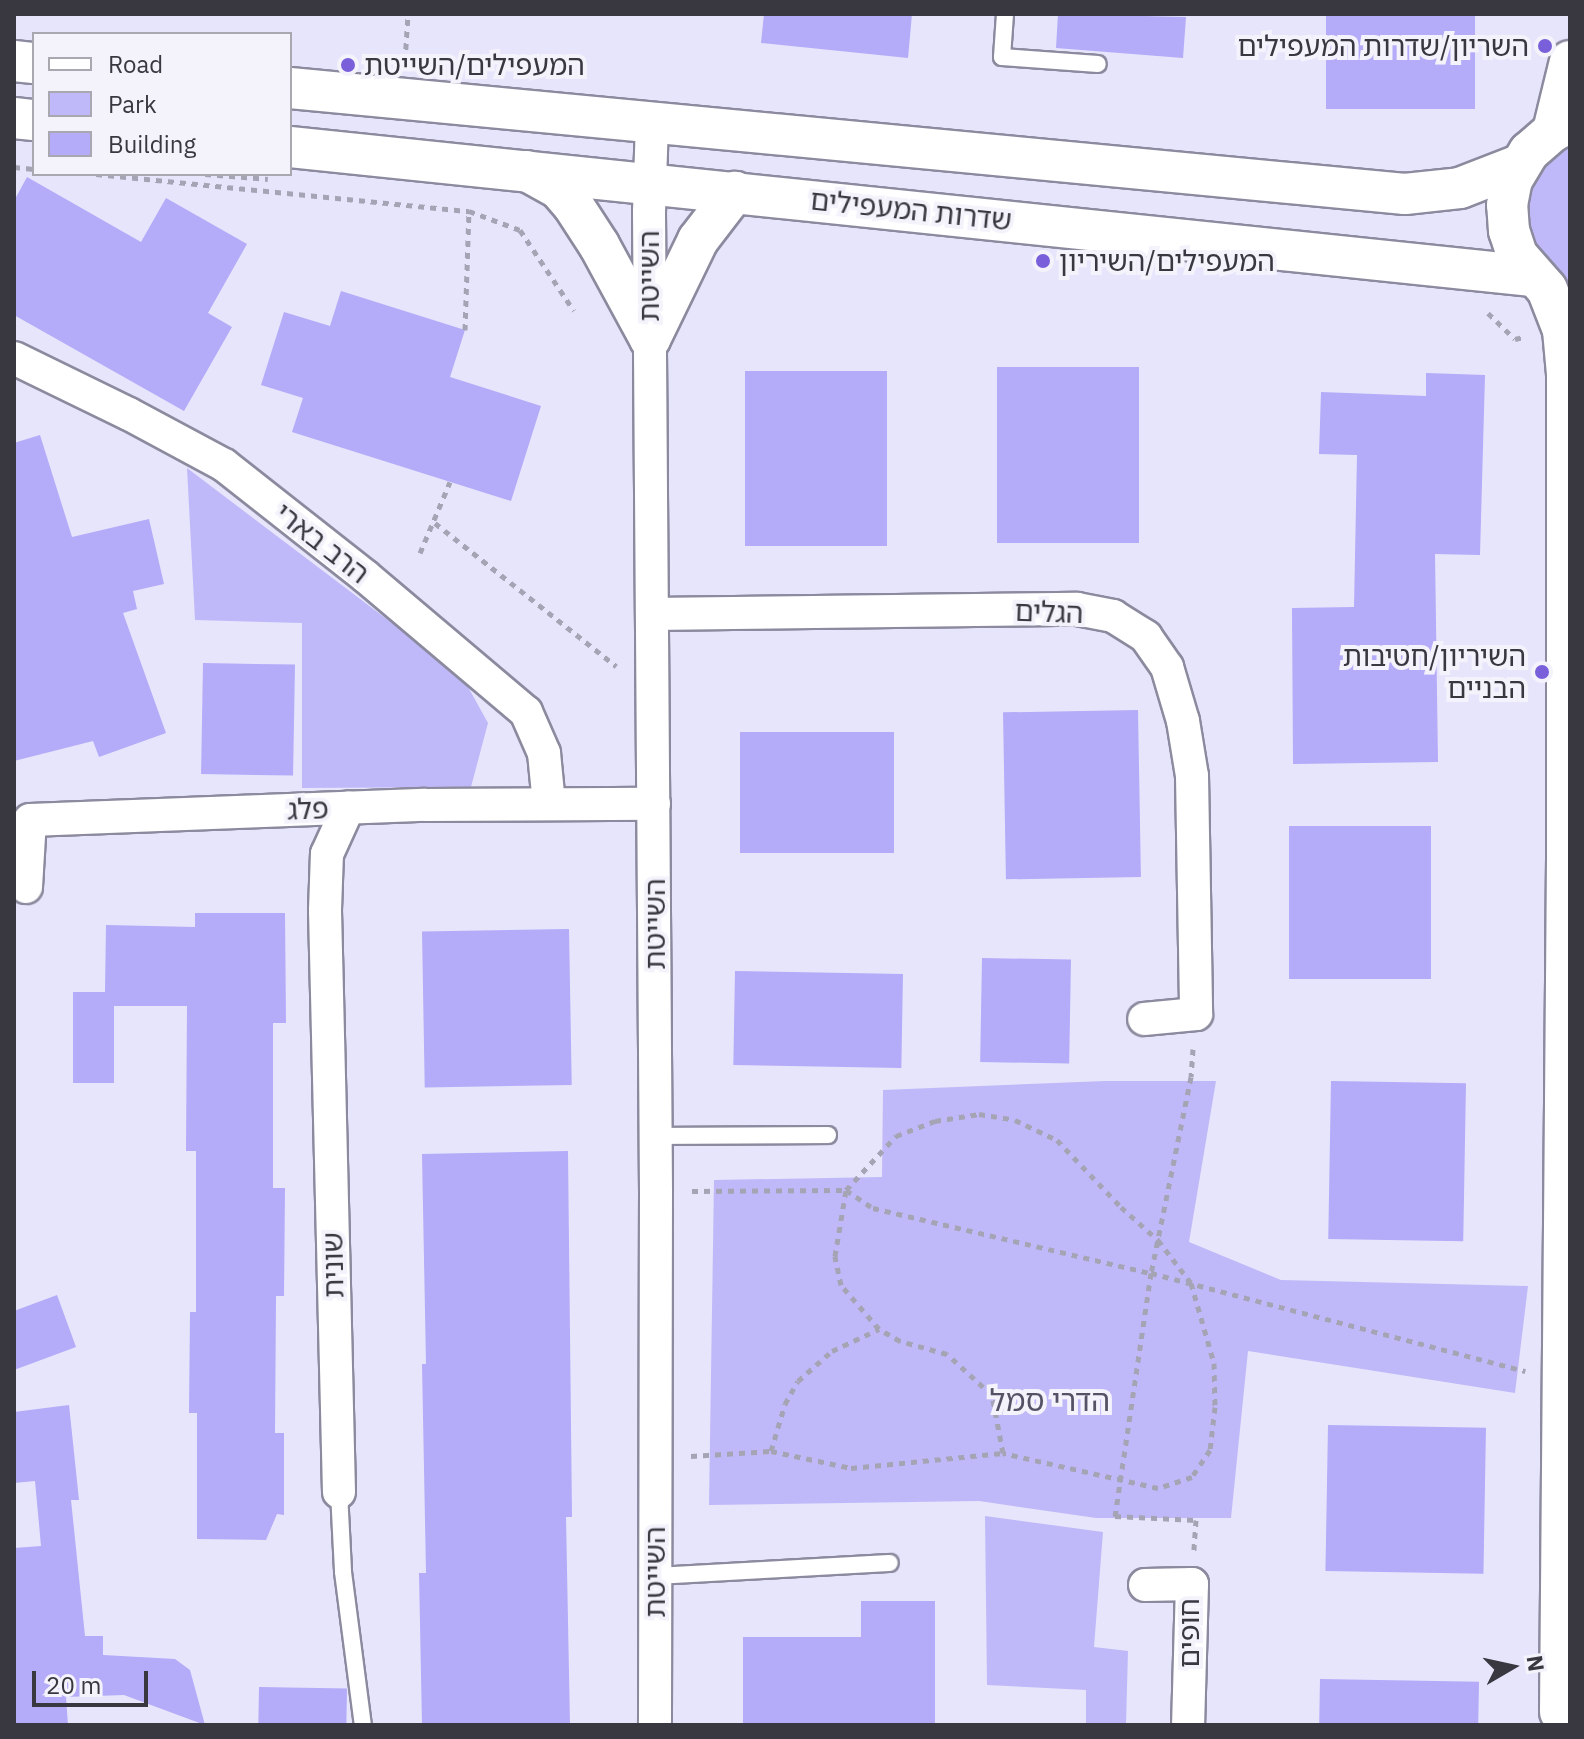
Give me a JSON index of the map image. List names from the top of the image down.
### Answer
{
  "streets": {
    "street": [
      "שדרות המעפילים",
      "השייטת",
      "הרב בארי",
      "הגלים",
      "פלג",
      "שונית",
      "חופים"
    ]
  },
  "crossings": [
    ["שדרות המעפילים", "השייטת"],
    ["השייטת", "הגלים"],
    ["השייטת", "פלג"],
    ["הרב בארי", "פלג"],
    ["פלג", "שונית"]
  ],
  "districts": ["הדרי סמל"],
  "places": [
    "השריון/שדרות המעפילים",
    "המעפילים/השייטת",
    "המעפילים/השיריון",
    "השיריון/חטיבות הבניים"
  ],
  "legend": ["Road", "Park", "Building"],
  "scale_bar": "20 m",
  "north": "right"
}
